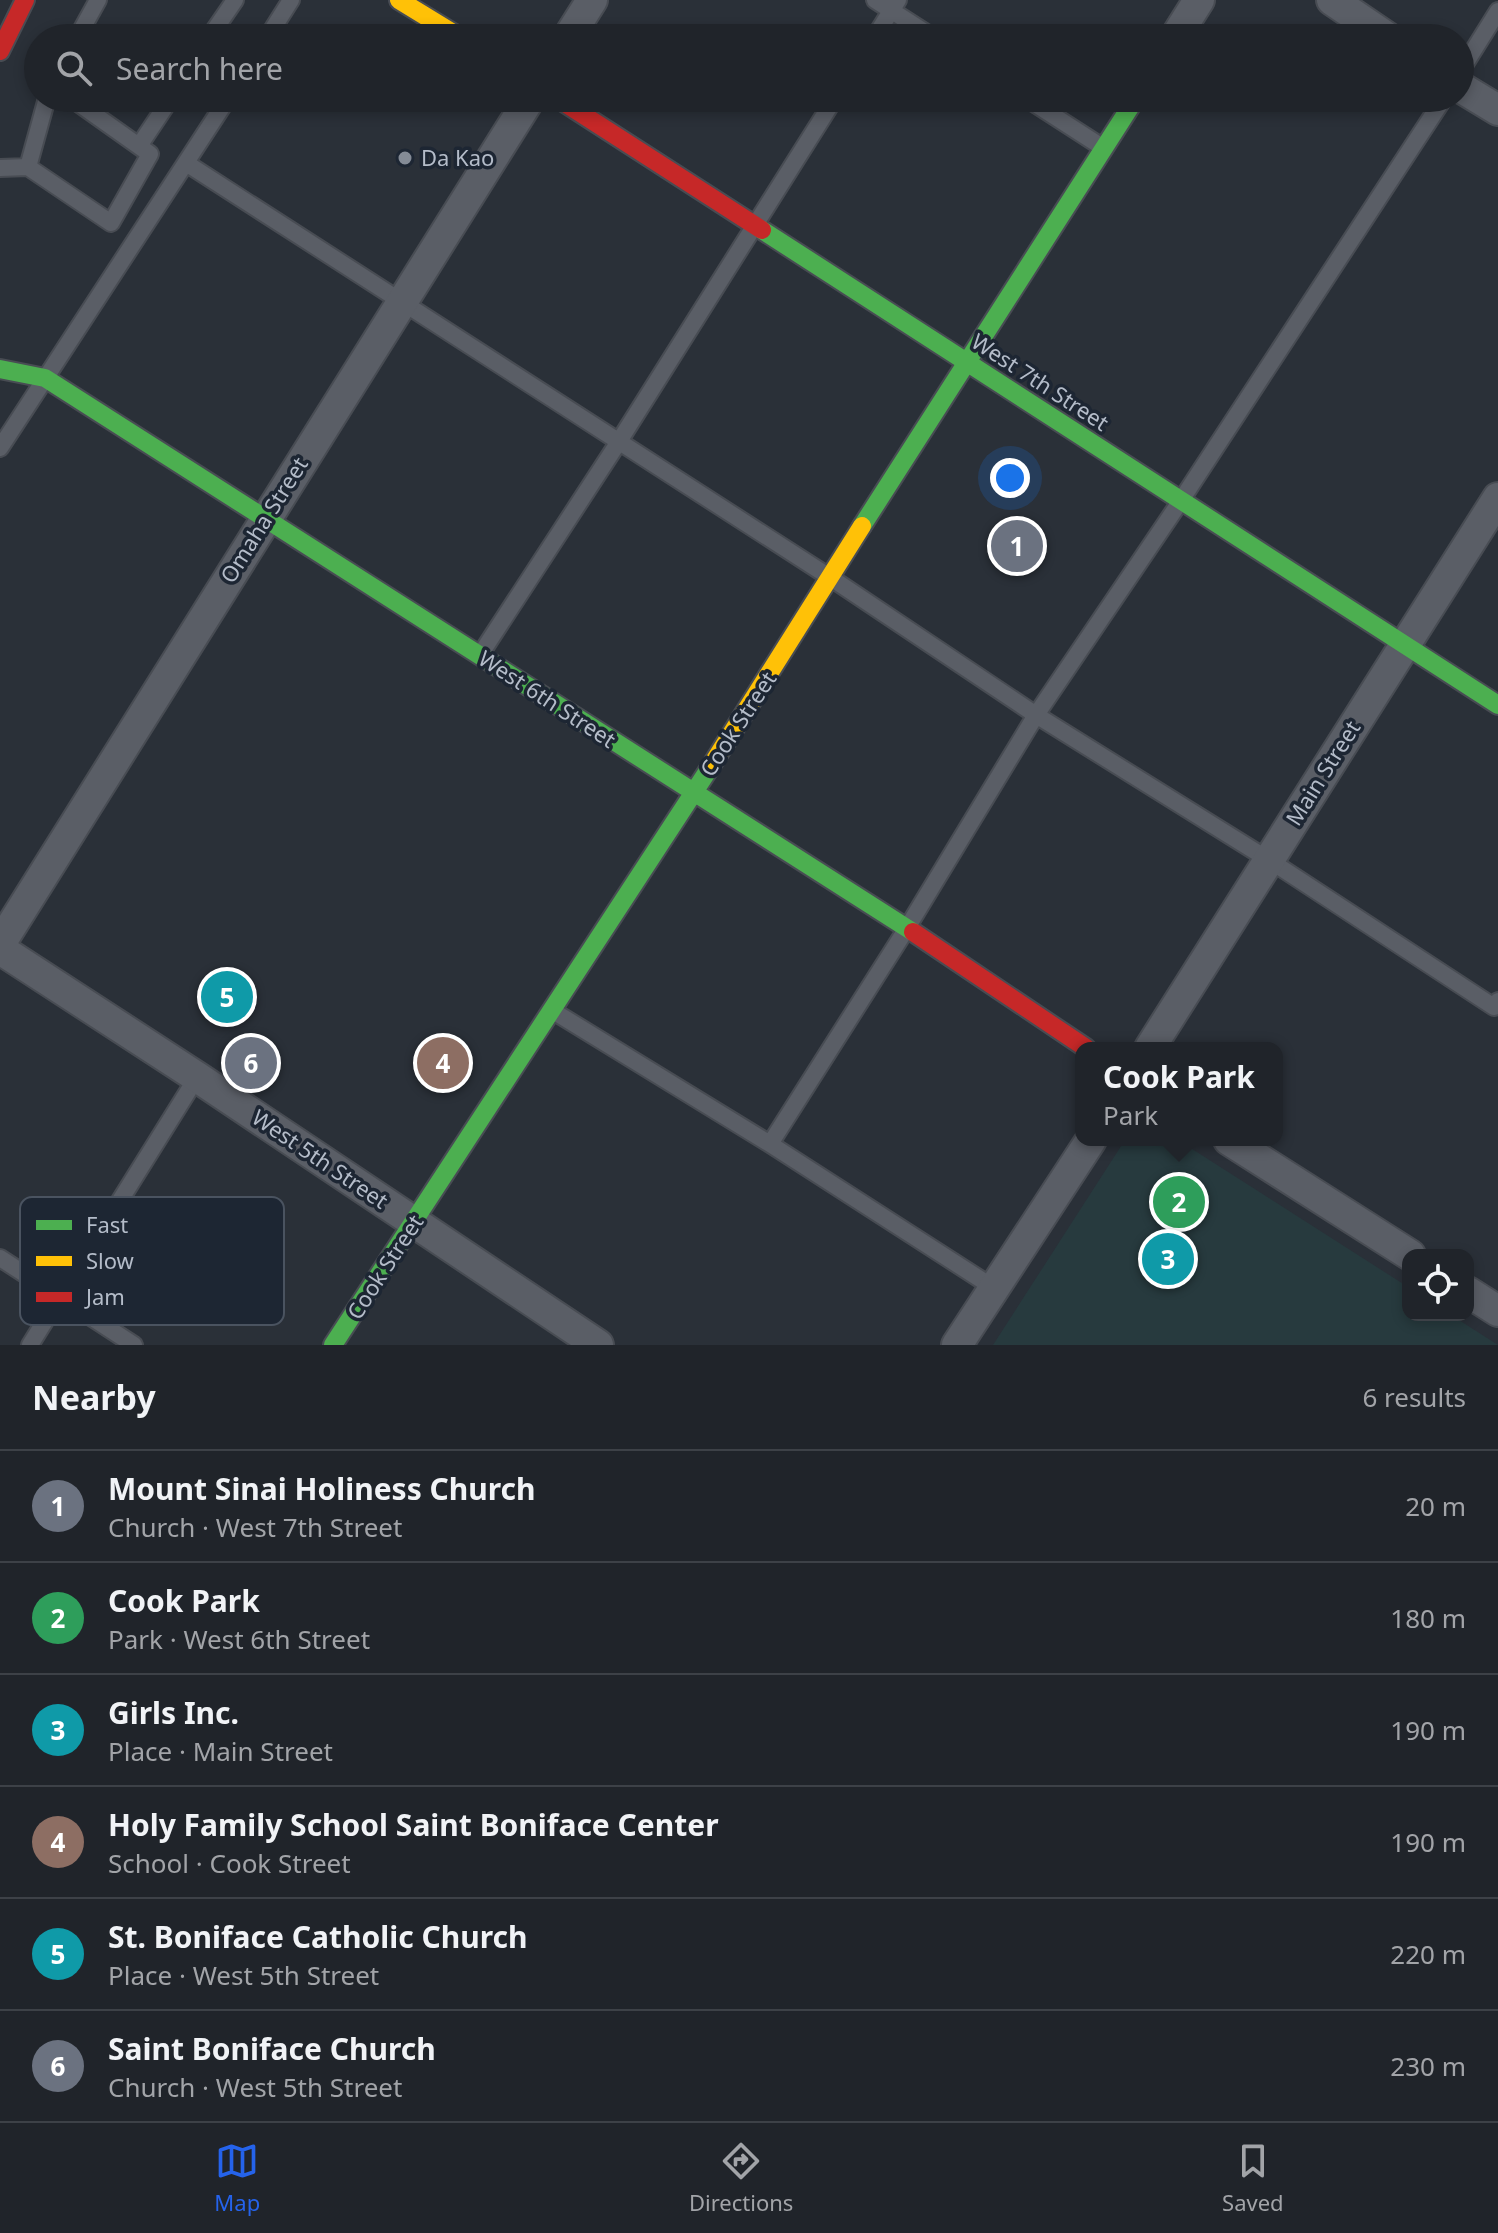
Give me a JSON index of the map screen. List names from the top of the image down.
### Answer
{
  "streets": {
    "street": [
      "West 7th Street",
      "Omaha Street",
      "West 6th Street",
      "Cook Street",
      "Main Street",
      "West 5th Street"
    ]
  },
  "crossings": [
    ["West 7th Street", "Cook Street"],
    ["West 7th Street", "Main Street"],
    ["Omaha Street", "West 6th Street"],
    ["Omaha Street", "West 5th Street"],
    ["West 6th Street", "Cook Street"],
    ["Cook Street", "West 5th Street"]
  ],
  "places": ["Da Kao"],
  "legend": ["Fast", "Slow", "Jam"],
  "page": {
    "search": "Search here",
    "pins": [
      "1",
      "5",
      "4",
      "6",
      "2",
      "3"
    ],
    "popup": ["Cook Park", "Park"],
    "heading": ["Nearby", "6 results"],
    "list": [
      {
        "mark": "1",
        "name": "Mount Sinai Holiness Church",
        "note": "Church · West 7th Street",
        "value": "20 m"
      },
      {
        "mark": "2",
        "name": "Cook Park",
        "note": "Park · West 6th Street",
        "value": "180 m"
      },
      {
        "mark": "3",
        "name": "Girls Inc.",
        "note": "Place · Main Street",
        "value": "190 m"
      },
      {
        "mark": "4",
        "name": "Holy Family School Saint Boniface Center",
        "note": "School · Cook Street",
        "value": "190 m"
      },
      {
        "mark": "5",
        "name": "St. Boniface Catholic Church",
        "note": "Place · West 5th Street",
        "value": "220 m"
      },
      {
        "mark": "6",
        "name": "Saint Boniface Church",
        "note": "Church · West 5th Street",
        "value": "230 m"
      }
    ],
    "nav": ["Map", "Directions", "Saved"]
  }
}
